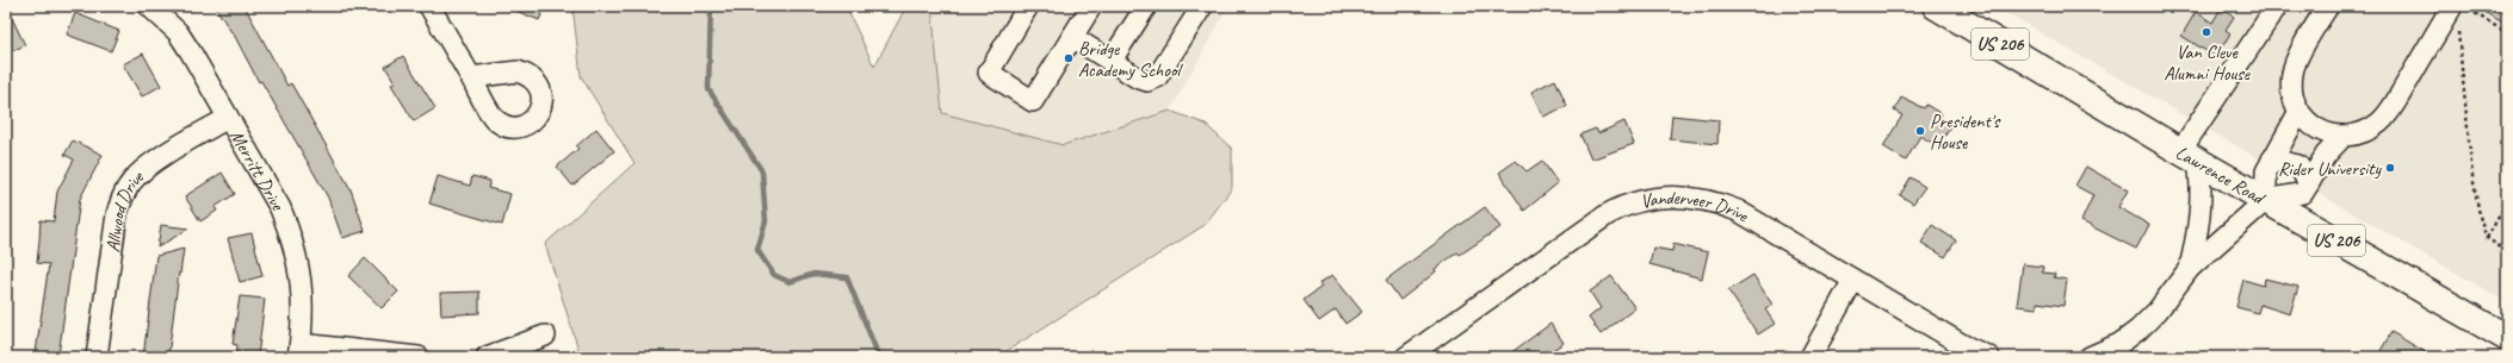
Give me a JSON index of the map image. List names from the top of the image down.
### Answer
{
  "streets": {
    "main road": ["US 206", "Lawrence Road"],
    "street": ["Merritt Drive", "Vanderveer Drive", "Allwood Drive"]
  },
  "crossings": [
    ["Merritt Drive", "Allwood Drive"]
  ],
  "places": [
    "Van Cleve Alumni House",
    "Bridge Academy School",
    "President's House",
    "Rider University"
  ]
}
